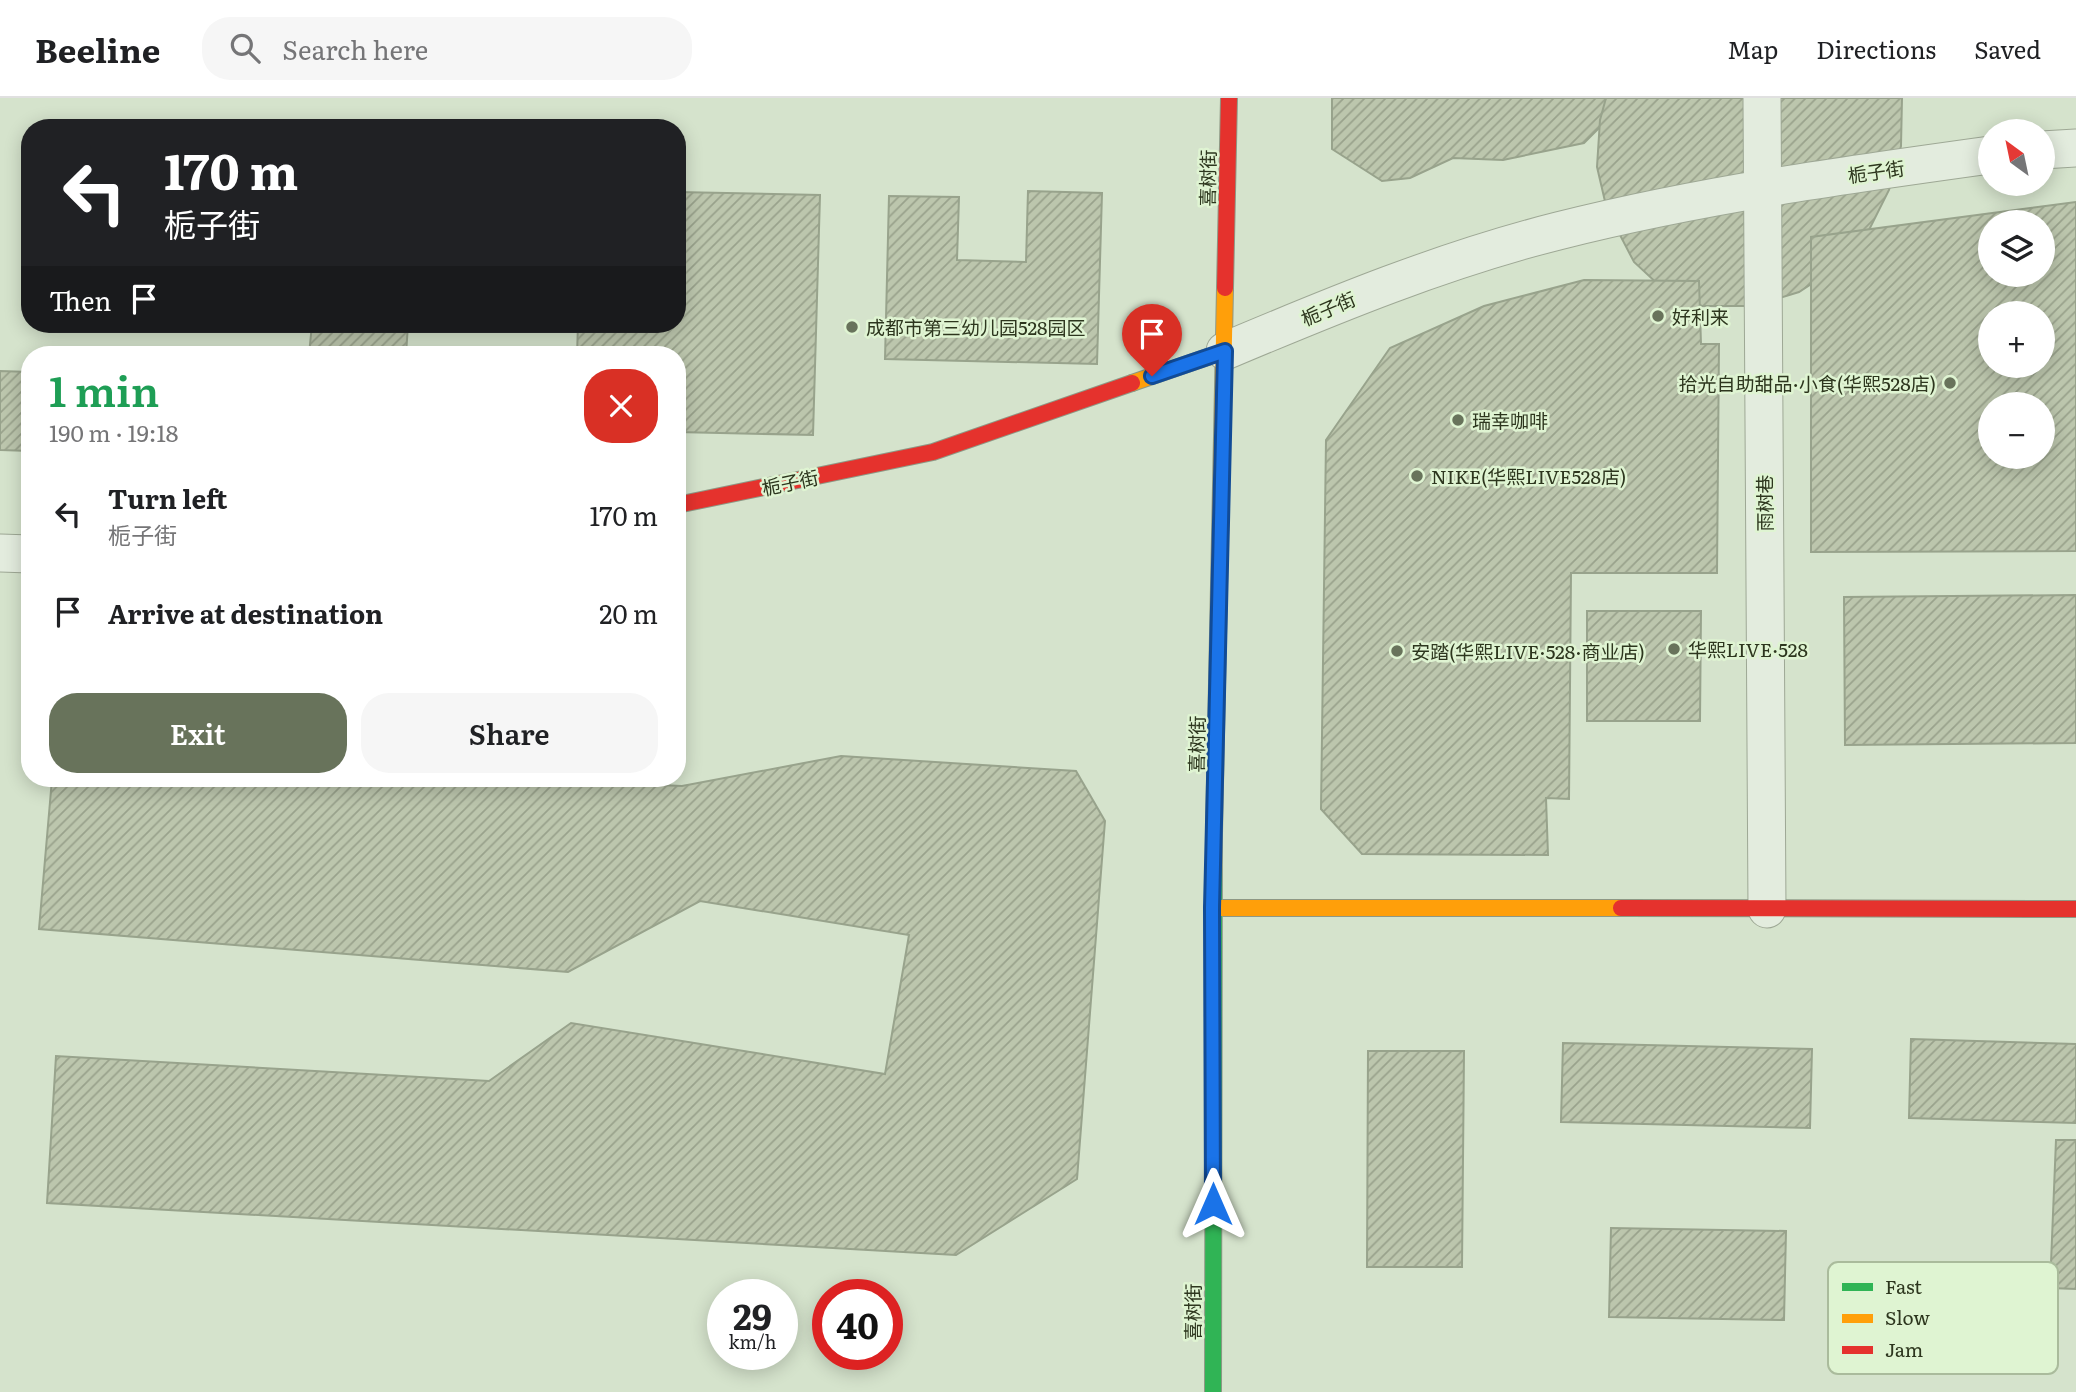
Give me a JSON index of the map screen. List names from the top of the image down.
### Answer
{
  "streets": {
    "street": ["栀子街", "喜树街", "雨树巷"]
  },
  "crossings": [
    ["栀子街", "喜树街"],
    ["栀子街", "雨树巷"]
  ],
  "places": [
    "好利来",
    "成都市第三幼儿园528园区",
    "拾光自助甜品·小食(华熙528店)",
    "瑞幸咖啡",
    "NIKE(华熙LIVE528店)",
    "华熙LIVE·528",
    "安踏(华熙LIVE·528·商业店)"
  ],
  "legend": ["Fast", "Slow", "Jam"],
  "north": "top left",
  "page": {
    "header": "Beeline",
    "search": "Search here",
    "nav": ["Map", "Directions", "Saved"],
    "map_buttons": ["+", "−"],
    "turn": ["170 m", "栀子街"],
    "then": "Then",
    "heading": ["1 min", "190 m · 19:18"],
    "list": [
      {
        "name": "Turn left",
        "note": "栀子街",
        "value": "170 m"
      },
      {
        "name": "Arrive at destination",
        "value": "20 m"
      }
    ],
    "buttons": ["Exit", "Share"],
    "speed": "29 km/h",
    "limit": "40"
  }
}
